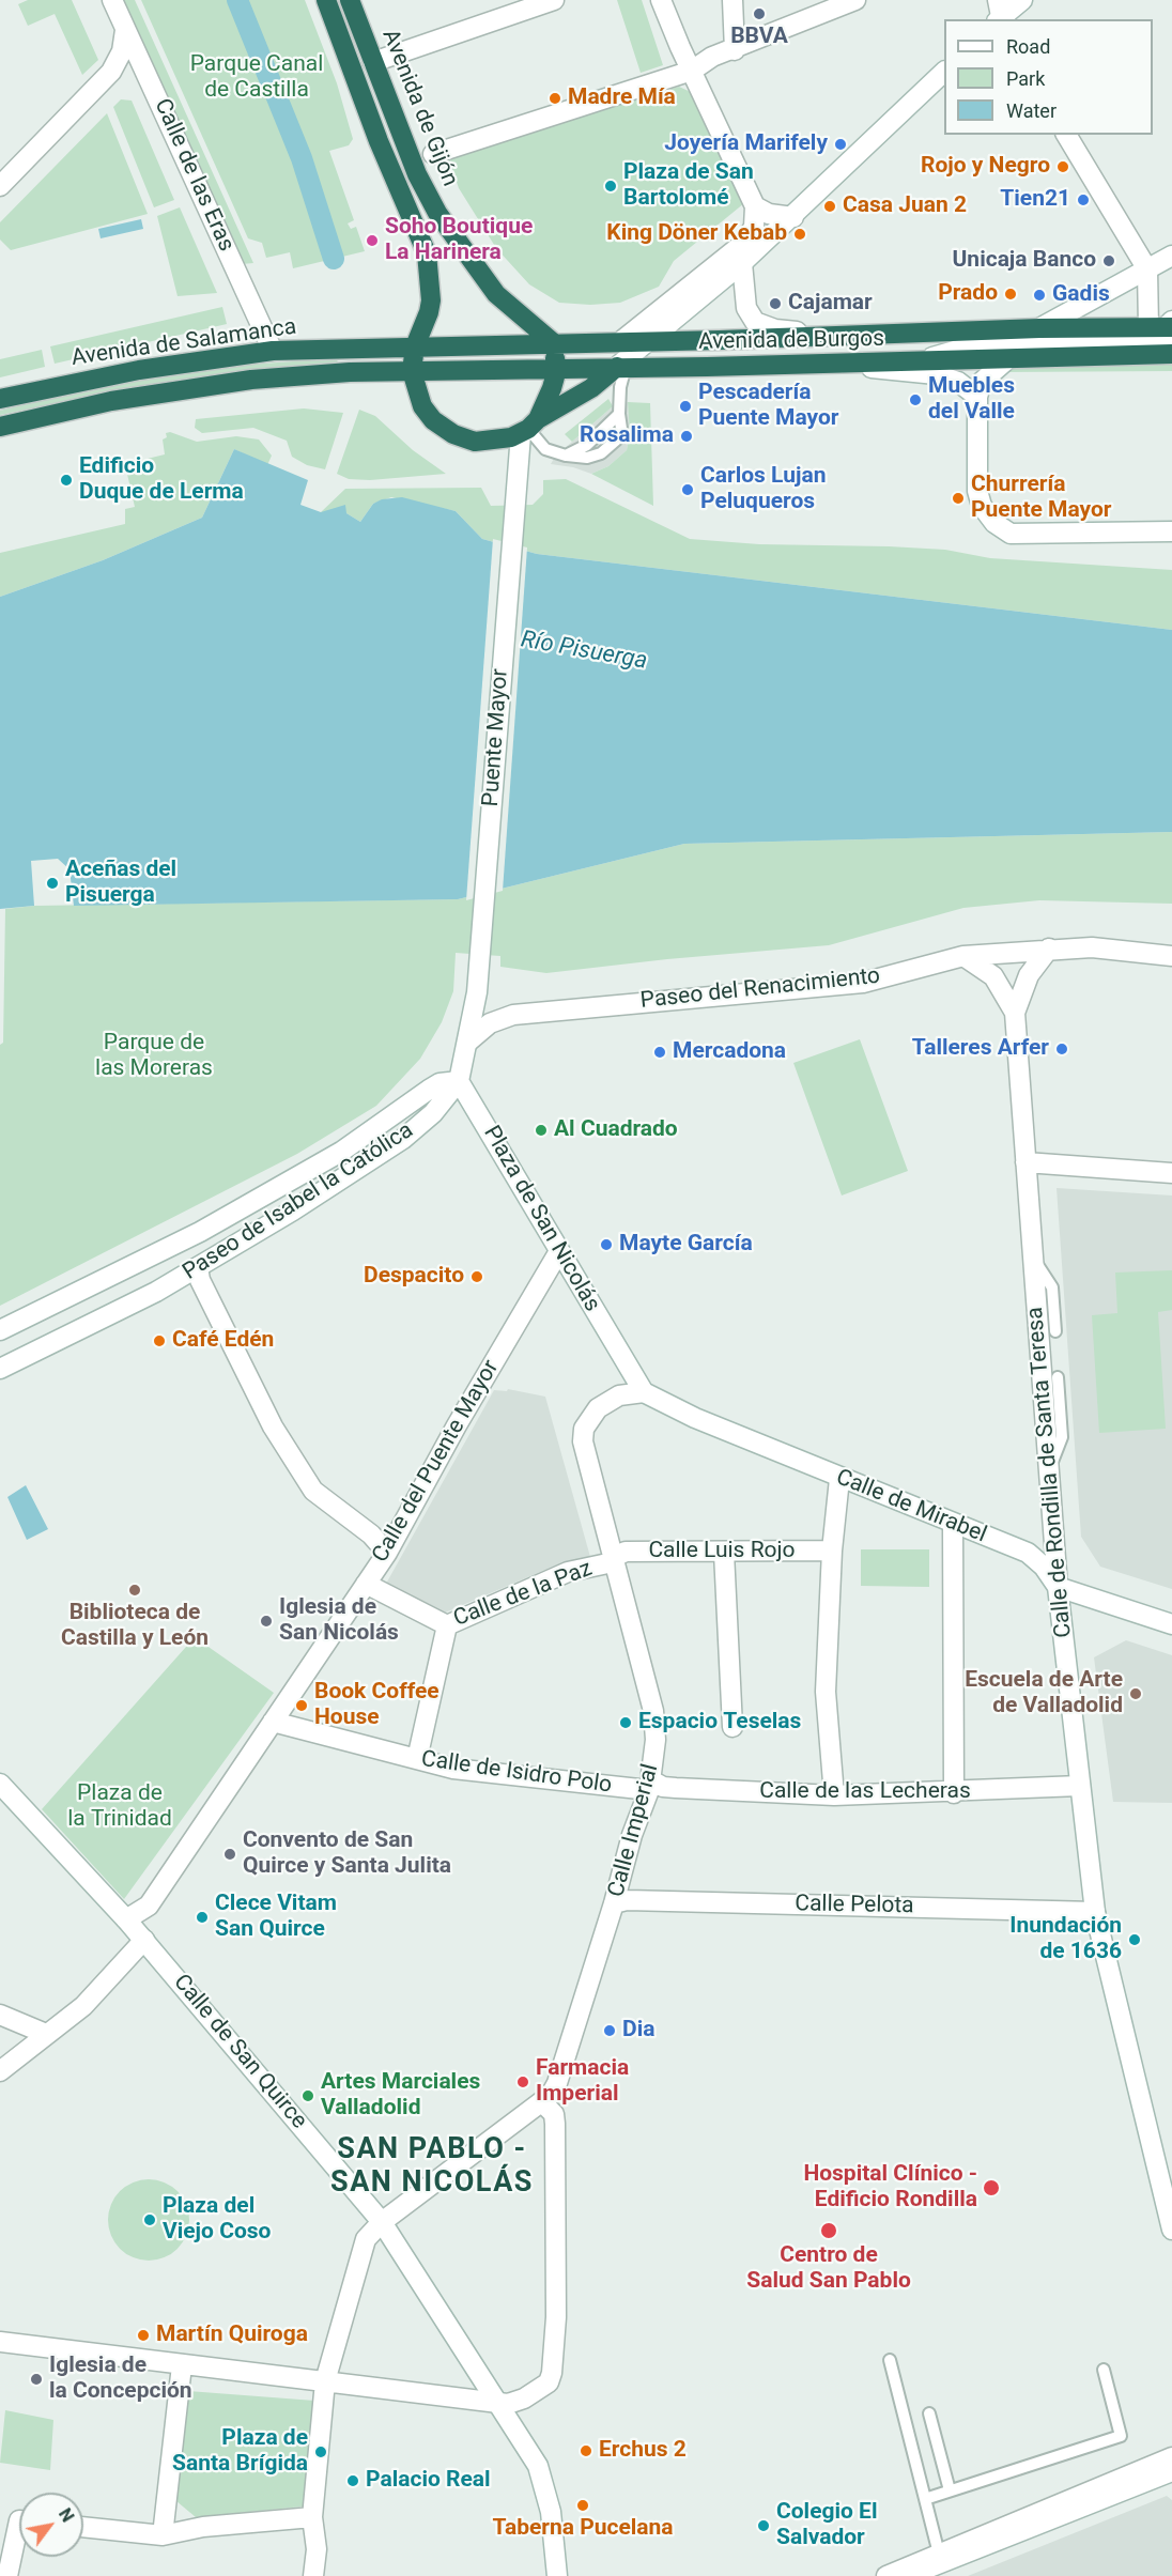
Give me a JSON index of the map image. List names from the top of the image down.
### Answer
{
  "streets": {
    "highway": ["Avenida de Gijón", "Avenida de Burgos", "Avenida de Salamanca"],
    "street": [
      "Calle de las Eras",
      "Puente Mayor",
      "Paseo del Renacimiento",
      "Paseo de Isabel la Católica",
      "Plaza de San Nicolás",
      "Calle del Puente Mayor",
      "Calle de Rondilla de Santa Teresa",
      "Calle de Mirabel",
      "Calle Luis Rojo",
      "Calle de la Paz",
      "Calle de Isidro Polo",
      "Calle de las Lecheras",
      "Calle Imperial",
      "Calle Pelota",
      "Calle de San Quirce"
    ]
  },
  "crossings": [
    ["Avenida de Gijón", "Avenida de Burgos"],
    ["Calle de las Eras", "Avenida de Salamanca"],
    ["Avenida de Burgos", "Avenida de Salamanca"],
    ["Puente Mayor", "Paseo del Renacimiento"],
    ["Paseo del Renacimiento", "Calle de Rondilla de Santa Teresa"],
    ["Paseo de Isabel la Católica", "Plaza de San Nicolás"],
    ["Plaza de San Nicolás", "Calle del Puente Mayor"],
    ["Plaza de San Nicolás", "Calle de Mirabel"],
    ["Plaza de San Nicolás", "Calle Imperial"],
    ["Calle del Puente Mayor", "Calle de la Paz"],
    ["Calle del Puente Mayor", "Calle de Isidro Polo"],
    ["Calle de Rondilla de Santa Teresa", "Calle de Mirabel"],
    ["Calle de Rondilla de Santa Teresa", "Calle de las Lecheras"],
    ["Calle de Rondilla de Santa Teresa", "Calle Pelota"],
    ["Calle de Mirabel", "Calle Imperial"],
    ["Calle Luis Rojo", "Calle de la Paz"],
    ["Calle Luis Rojo", "Calle Imperial"],
    ["Calle de la Paz", "Calle Imperial"],
    ["Calle de Isidro Polo", "Calle de las Lecheras"],
    ["Calle de Isidro Polo", "Calle Imperial"],
    ["Calle de las Lecheras", "Calle Imperial"],
    ["Calle Imperial", "Calle Pelota"],
    ["Calle Imperial", "Calle de San Quirce"]
  ],
  "districts": ["SAN PABLO - SAN NICOLÁS"],
  "water": ["Río Pisuerga"],
  "parks": ["Parque Canal de Castilla", "Parque de las Moreras", "Plaza de la Trinidad"],
  "places": [
    "BBVA",
    "Madre Mía",
    "Joyería Marifely",
    "Rojo y Negro",
    "Plaza de San Bartolomé",
    "Tien21",
    "Casa Juan 2",
    "King Döner Kebab",
    "Soho Boutique La Harinera",
    "Unicaja Banco",
    "Prado",
    "Gadis",
    "Cajamar",
    "Muebles del Valle",
    "Pescadería Puente Mayor",
    "Rosalima",
    "Edificio Duque de Lerma",
    "Carlos Lujan Peluqueros",
    "Churrería Puente Mayor",
    "Aceñas del Pisuerga",
    "Talleres Arfer",
    "Mercadona",
    "Al Cuadrado",
    "Mayte García",
    "Despacito",
    "Café Edén",
    "Biblioteca de Castilla y León",
    "Iglesia de San Nicolás",
    "Escuela de Arte de Valladolid",
    "Book Coffee House",
    "Espacio Teselas",
    "Convento de San Quirce y Santa Julita",
    "Clece Vitam San Quirce",
    "Inundación de 1636",
    "Dia",
    "Farmacia Imperial",
    "Artes Marciales Valladolid",
    "Hospital Clínico - Edificio Rondilla",
    "Plaza del Viejo Coso",
    "Centro de Salud San Pablo",
    "Martín Quiroga",
    "Iglesia de la Concepción",
    "Erchus 2",
    "Plaza de Santa Brígida",
    "Palacio Real",
    "Taberna Pucelana",
    "Colegio El Salvador"
  ],
  "legend": ["Road", "Park", "Water"],
  "north": "top right"
}
